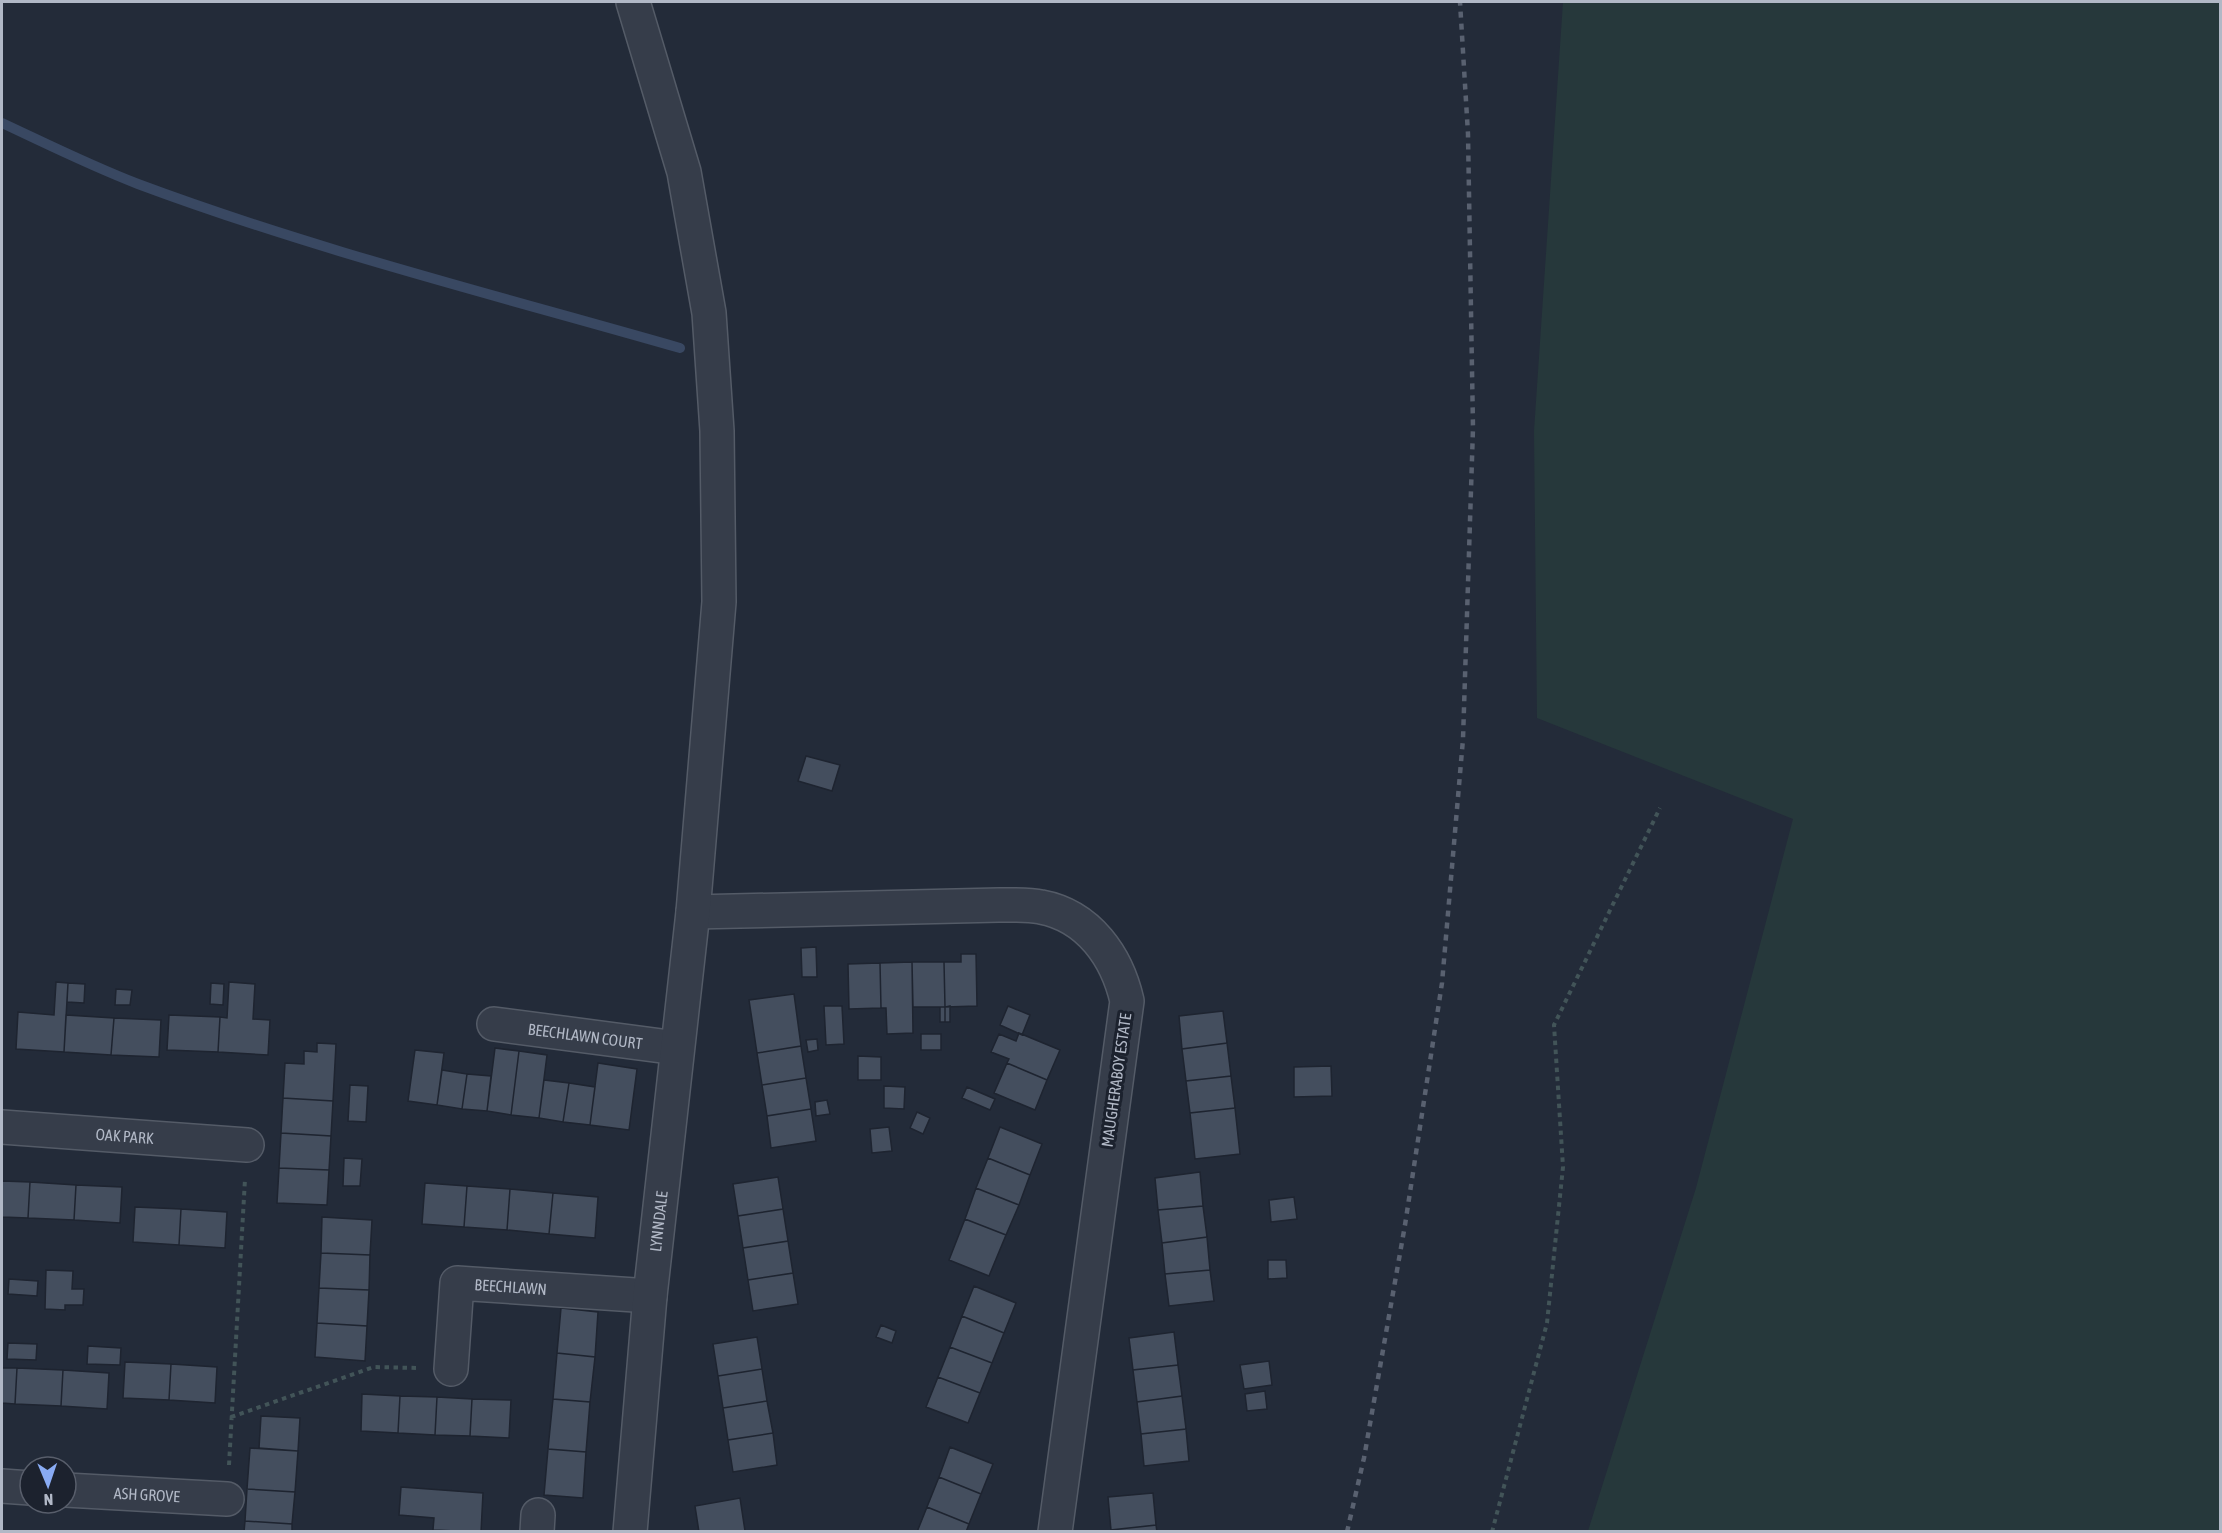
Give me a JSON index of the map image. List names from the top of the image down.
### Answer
{
  "streets": {
    "street": [
      "BEECHLAWN COURT",
      "MAUGHERABOY ESTATE",
      "OAK PARK",
      "LYNNDALE",
      "BEECHLAWN",
      "ASH GROVE"
    ]
  },
  "crossings": [
    ["BEECHLAWN COURT", "LYNNDALE"],
    ["MAUGHERABOY ESTATE", "LYNNDALE"],
    ["LYNNDALE", "BEECHLAWN"]
  ],
  "north": "bottom"
}
